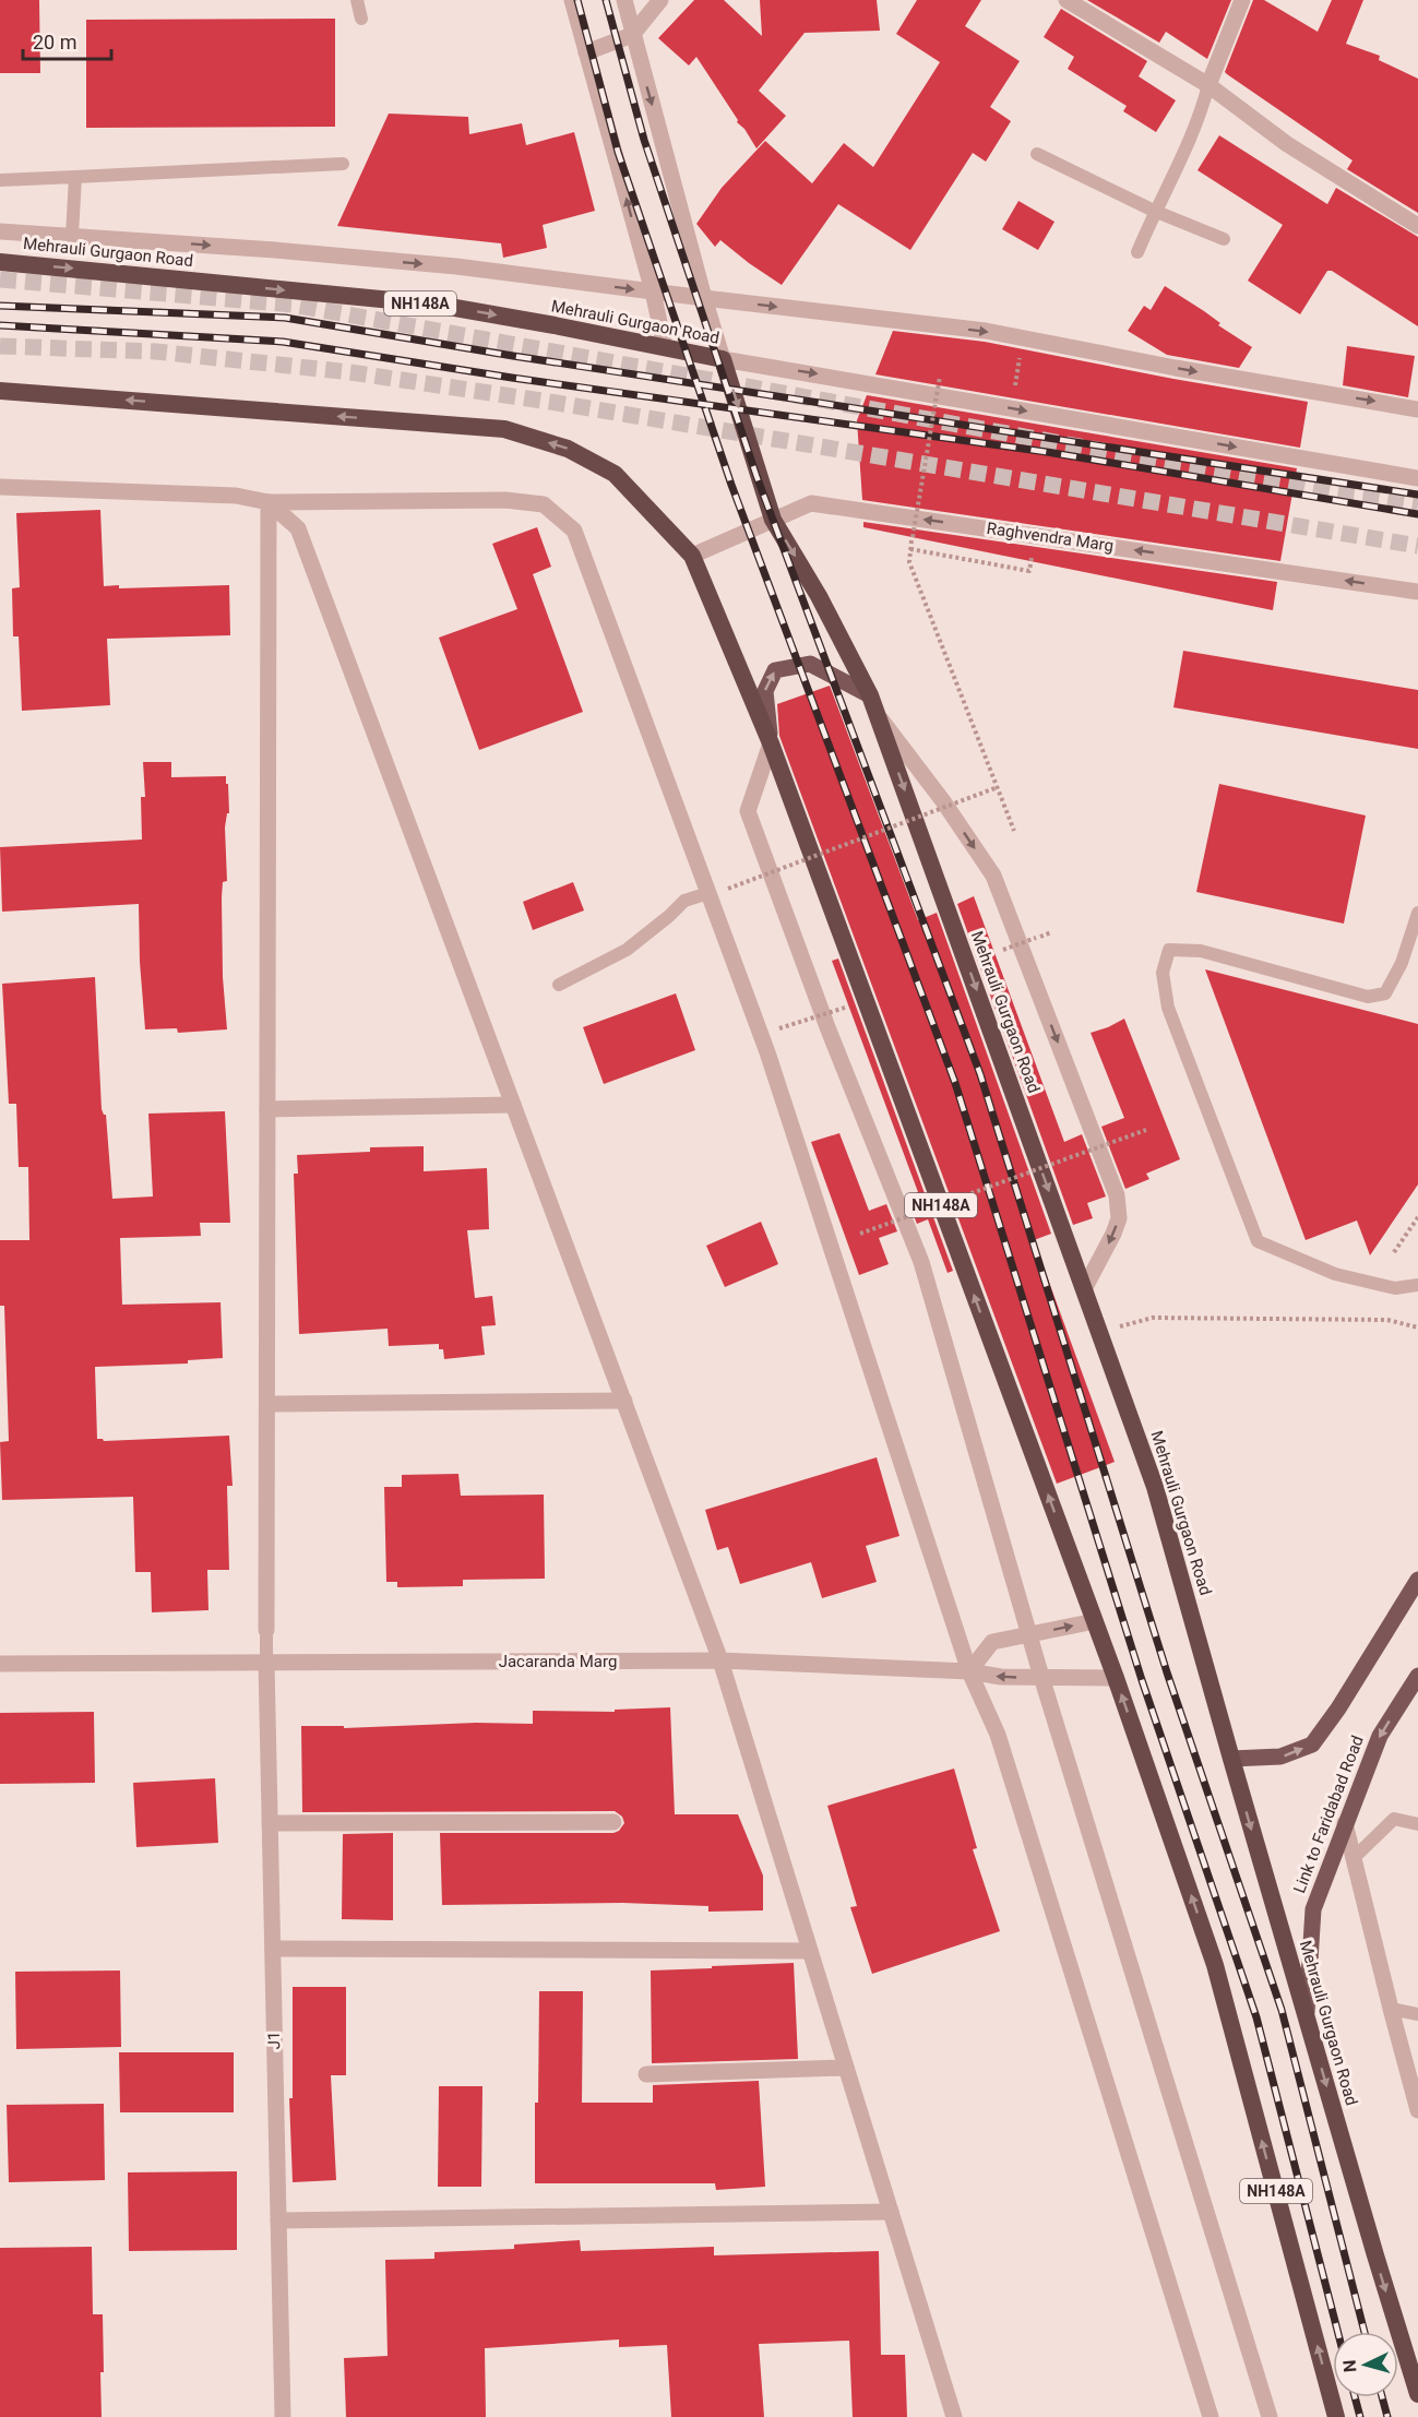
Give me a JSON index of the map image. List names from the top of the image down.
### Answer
{
  "streets": {
    "highway": ["Mehrauli Gurgaon Road", "NH148A"],
    "main road": ["Link to Faridabad Road"],
    "street": ["Raghvendra Marg", "Jacaranda Marg", "J1"]
  },
  "crossings": [
    ["Mehrauli Gurgaon Road", "Raghvendra Marg"],
    ["Mehrauli Gurgaon Road", "Link to Faridabad Road"],
    ["NH148A", "Raghvendra Marg"],
    ["NH148A", "Jacaranda Marg"],
    ["Jacaranda Marg", "J1"]
  ],
  "scale_bar": "20 m",
  "north": "left"
}
